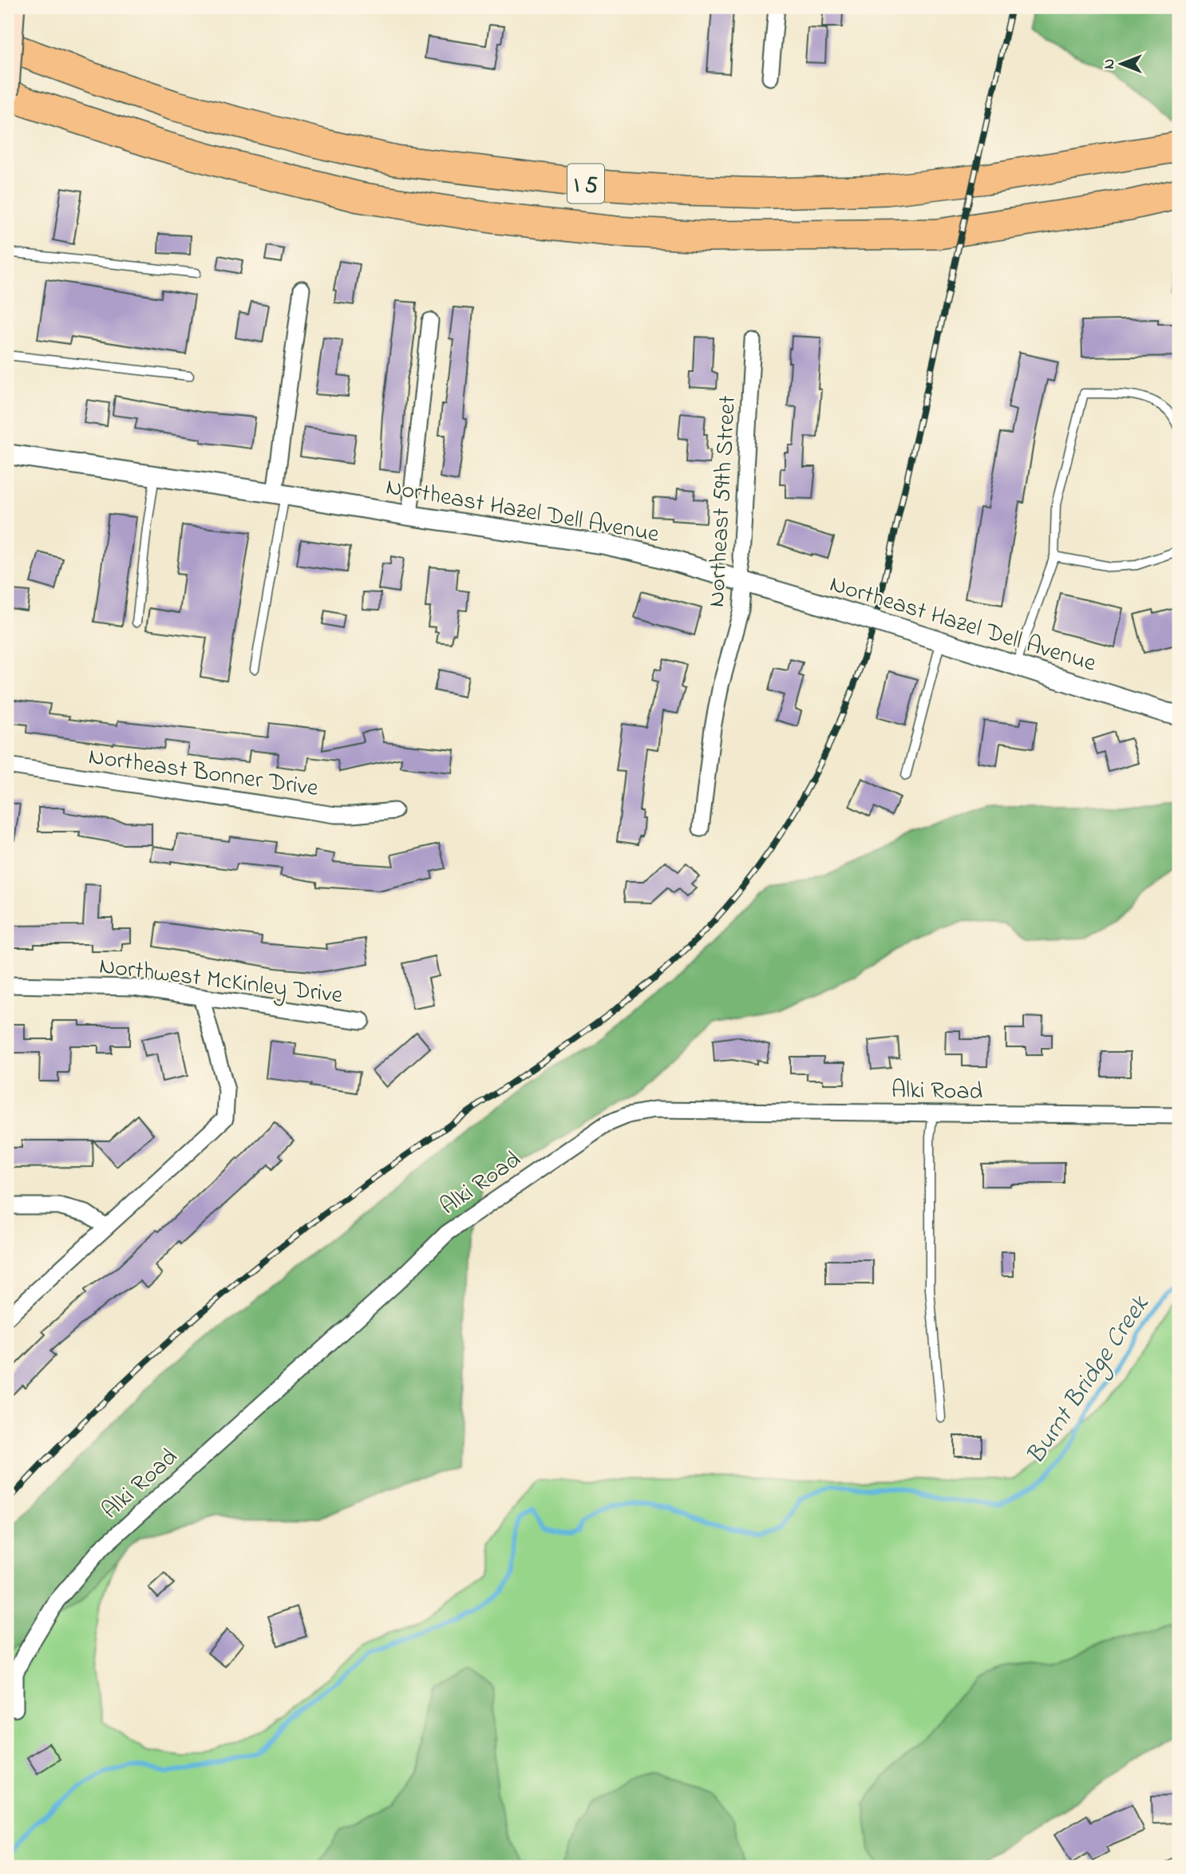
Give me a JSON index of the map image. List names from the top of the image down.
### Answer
{
  "streets": {
    "highway": ["I 5"],
    "street": [
      "Northeast 59th Street",
      "Northeast Hazel Dell Avenue",
      "Northeast Bonner Drive",
      "Northwest McKinley Drive",
      "Alki Road"
    ]
  },
  "crossings": [
    ["Northeast 59th Street", "Northeast Hazel Dell Avenue"]
  ],
  "water": ["Burnt Bridge Creek"],
  "north": "left"
}
